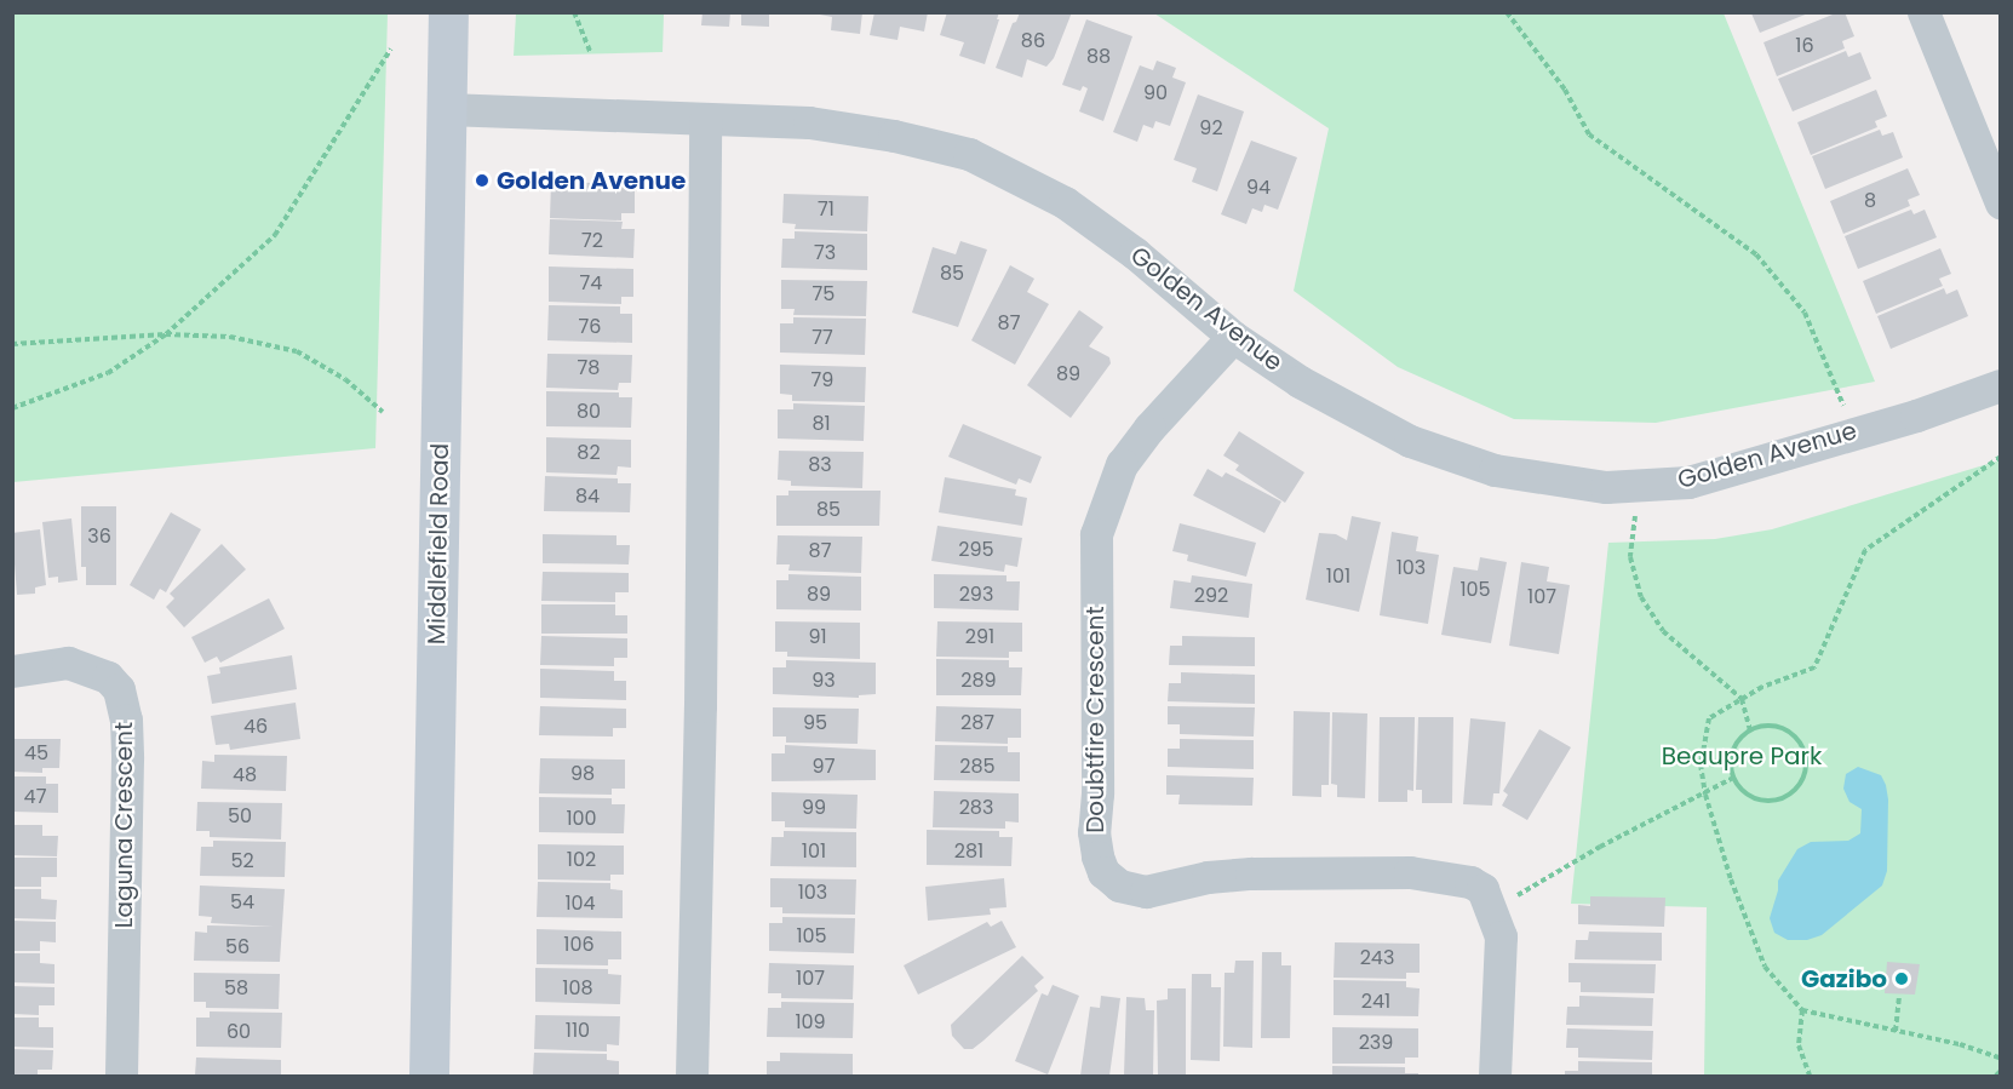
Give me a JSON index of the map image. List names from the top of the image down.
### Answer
{
  "streets": {
    "main road": ["Middlefield Road"],
    "street": ["Golden Avenue", "Doubtfire Crescent", "Laguna Crescent"]
  },
  "crossings": [
    ["Golden Avenue", "Middlefield Road"],
    ["Golden Avenue", "Doubtfire Crescent"]
  ],
  "parks": ["Beaupre Park"],
  "places": ["Golden Avenue", "Gazibo"],
  "house_numbers": [
    "86",
    "16",
    "88",
    "90",
    "92",
    "94",
    "8",
    "71",
    "72",
    "73",
    "85",
    "74",
    "75",
    "87",
    "76",
    "77",
    "78",
    "89",
    "79",
    "80",
    "81",
    "82",
    "83",
    "84",
    "85",
    "36",
    "295",
    "87",
    "103",
    "101",
    "105",
    "89",
    "293",
    "292",
    "107",
    "91",
    "291",
    "93",
    "289",
    "95",
    "287",
    "46",
    "45",
    "97",
    "285",
    "98",
    "48",
    "47",
    "99",
    "283",
    "50",
    "100",
    "101",
    "281",
    "102",
    "52",
    "103",
    "54",
    "104",
    "105",
    "106",
    "56",
    "243",
    "107",
    "58",
    "108",
    "241",
    "109",
    "110",
    "60",
    "239"
  ]
}
